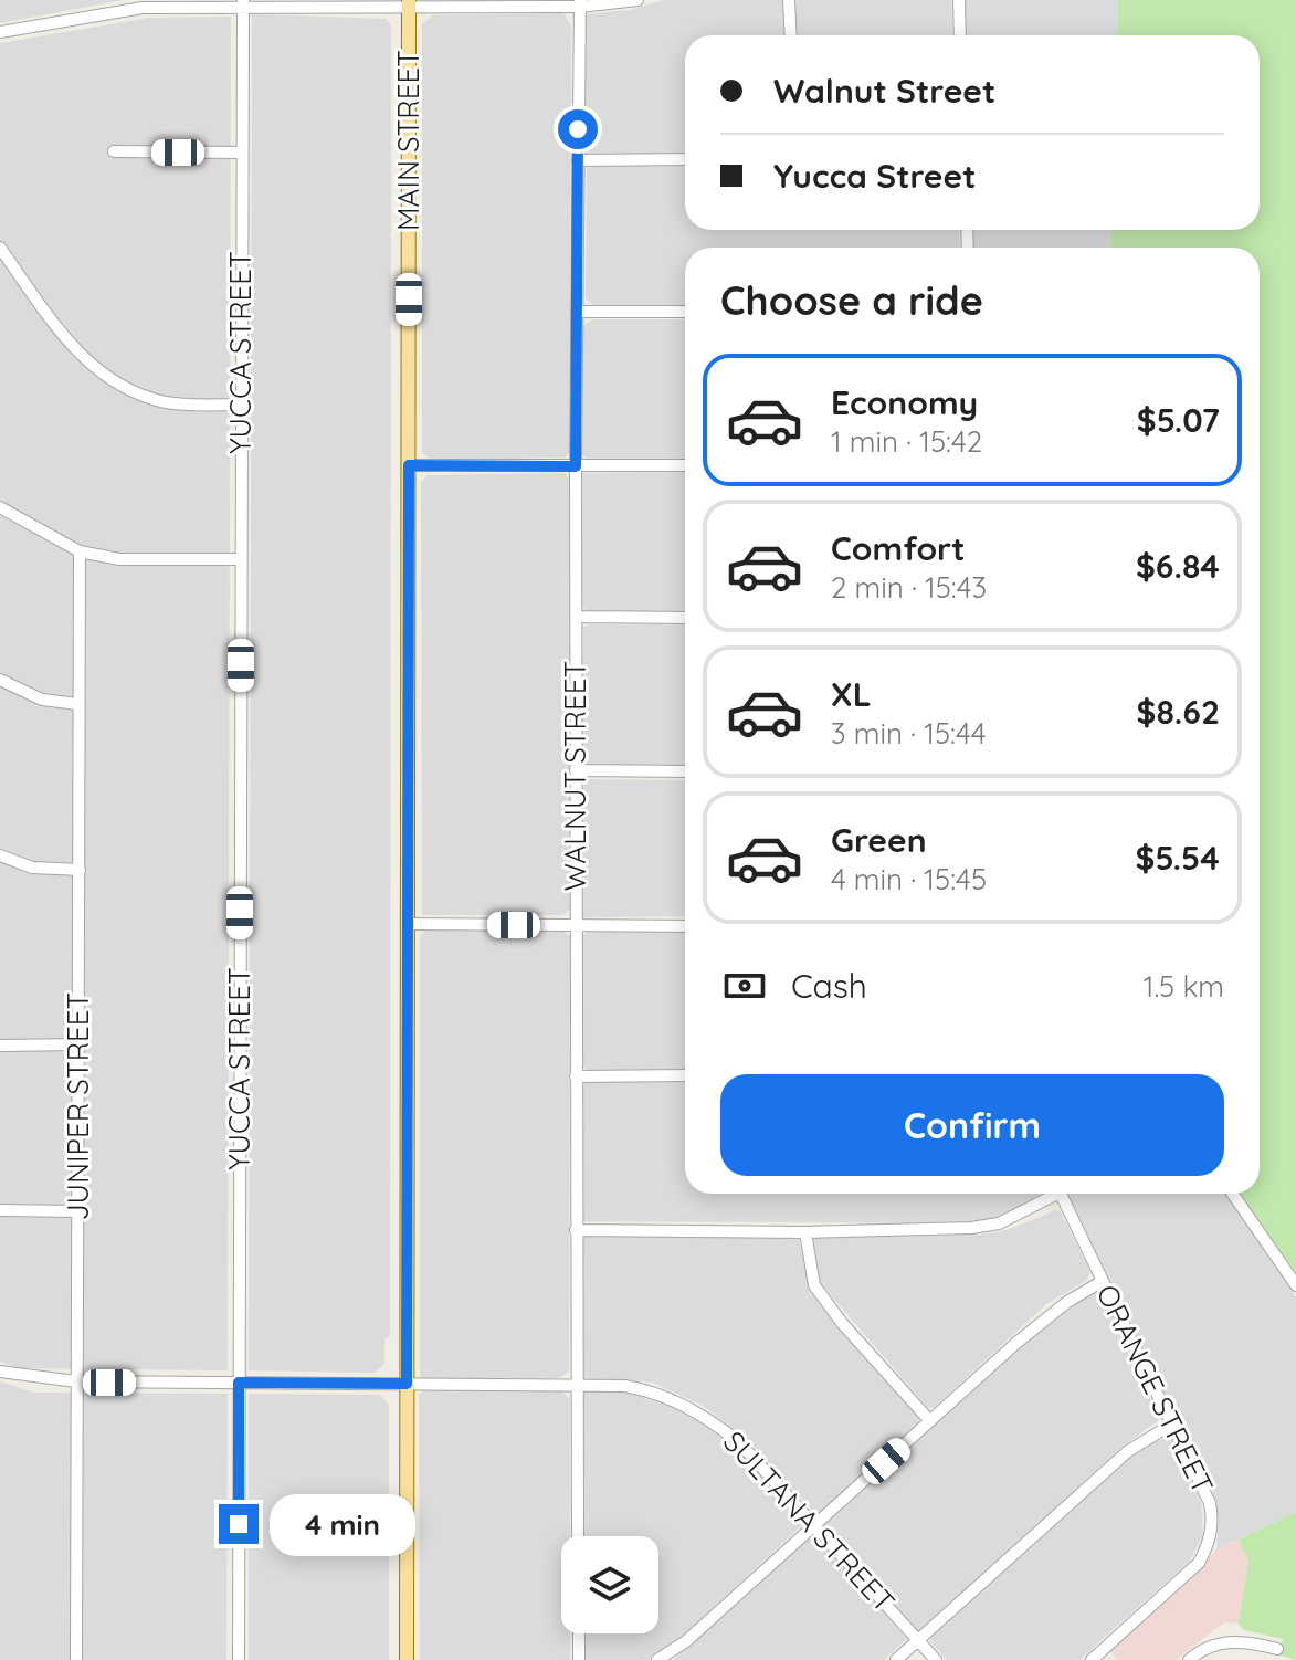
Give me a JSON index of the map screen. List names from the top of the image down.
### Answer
{
  "streets": {
    "main road": ["MAIN STREET"],
    "street": [
      "YUCCA STREET",
      "WALNUT STREET",
      "JUNIPER STREET",
      "ORANGE STREET",
      "SULTANA STREET"
    ]
  },
  "crossings": [
    ["MAIN STREET", "SULTANA STREET"],
    ["YUCCA STREET", "SULTANA STREET"],
    ["WALNUT STREET", "SULTANA STREET"],
    ["JUNIPER STREET", "SULTANA STREET"]
  ],
  "page": {
    "banner": ["Walnut Street", "Yucca Street"],
    "heading": "Choose a ride",
    "list": [
      {
        "name": "Economy",
        "note": "1 min · 15:42",
        "value": "$5.07"
      },
      {
        "name": "Comfort",
        "note": "2 min · 15:43",
        "value": "$6.84"
      },
      {
        "name": "XL",
        "note": "3 min · 15:44",
        "value": "$8.62"
      },
      {
        "name": "Green",
        "note": "4 min · 15:45",
        "value": "$5.54"
      }
    ],
    "pay": ["Cash", "1.5 km"],
    "buttons": "Confirm",
    "bubble": "4 min"
  }
}
